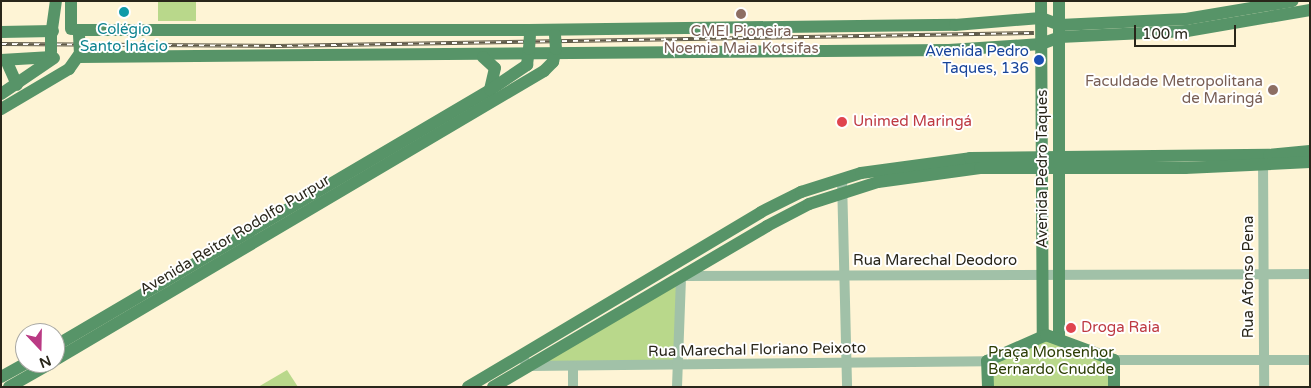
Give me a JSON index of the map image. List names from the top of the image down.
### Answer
{
  "streets": {
    "main road": ["Avenida Pedro Taques", "Avenida Reitor Rodolfo Purpur"],
    "street": ["Rua Marechal Deodoro", "Rua Afonso Pena", "Rua Marechal Floriano Peixoto"]
  },
  "crossings": [
    ["Avenida Pedro Taques", "Rua Marechal Deodoro"],
    ["Rua Marechal Deodoro", "Rua Afonso Pena"]
  ],
  "parks": ["Praça Monsenhor Bernardo Cnudde"],
  "places": [
    "Colégio Santo Inácio",
    "CMEI Pioneira Noemia Maia Kotsifas",
    "Avenida Pedro Taques, 136",
    "Faculdade Metropolitana de Maringá",
    "Unimed Maringá",
    "Droga Raia"
  ],
  "scale_bar": "100 m",
  "north": "bottom"
}
